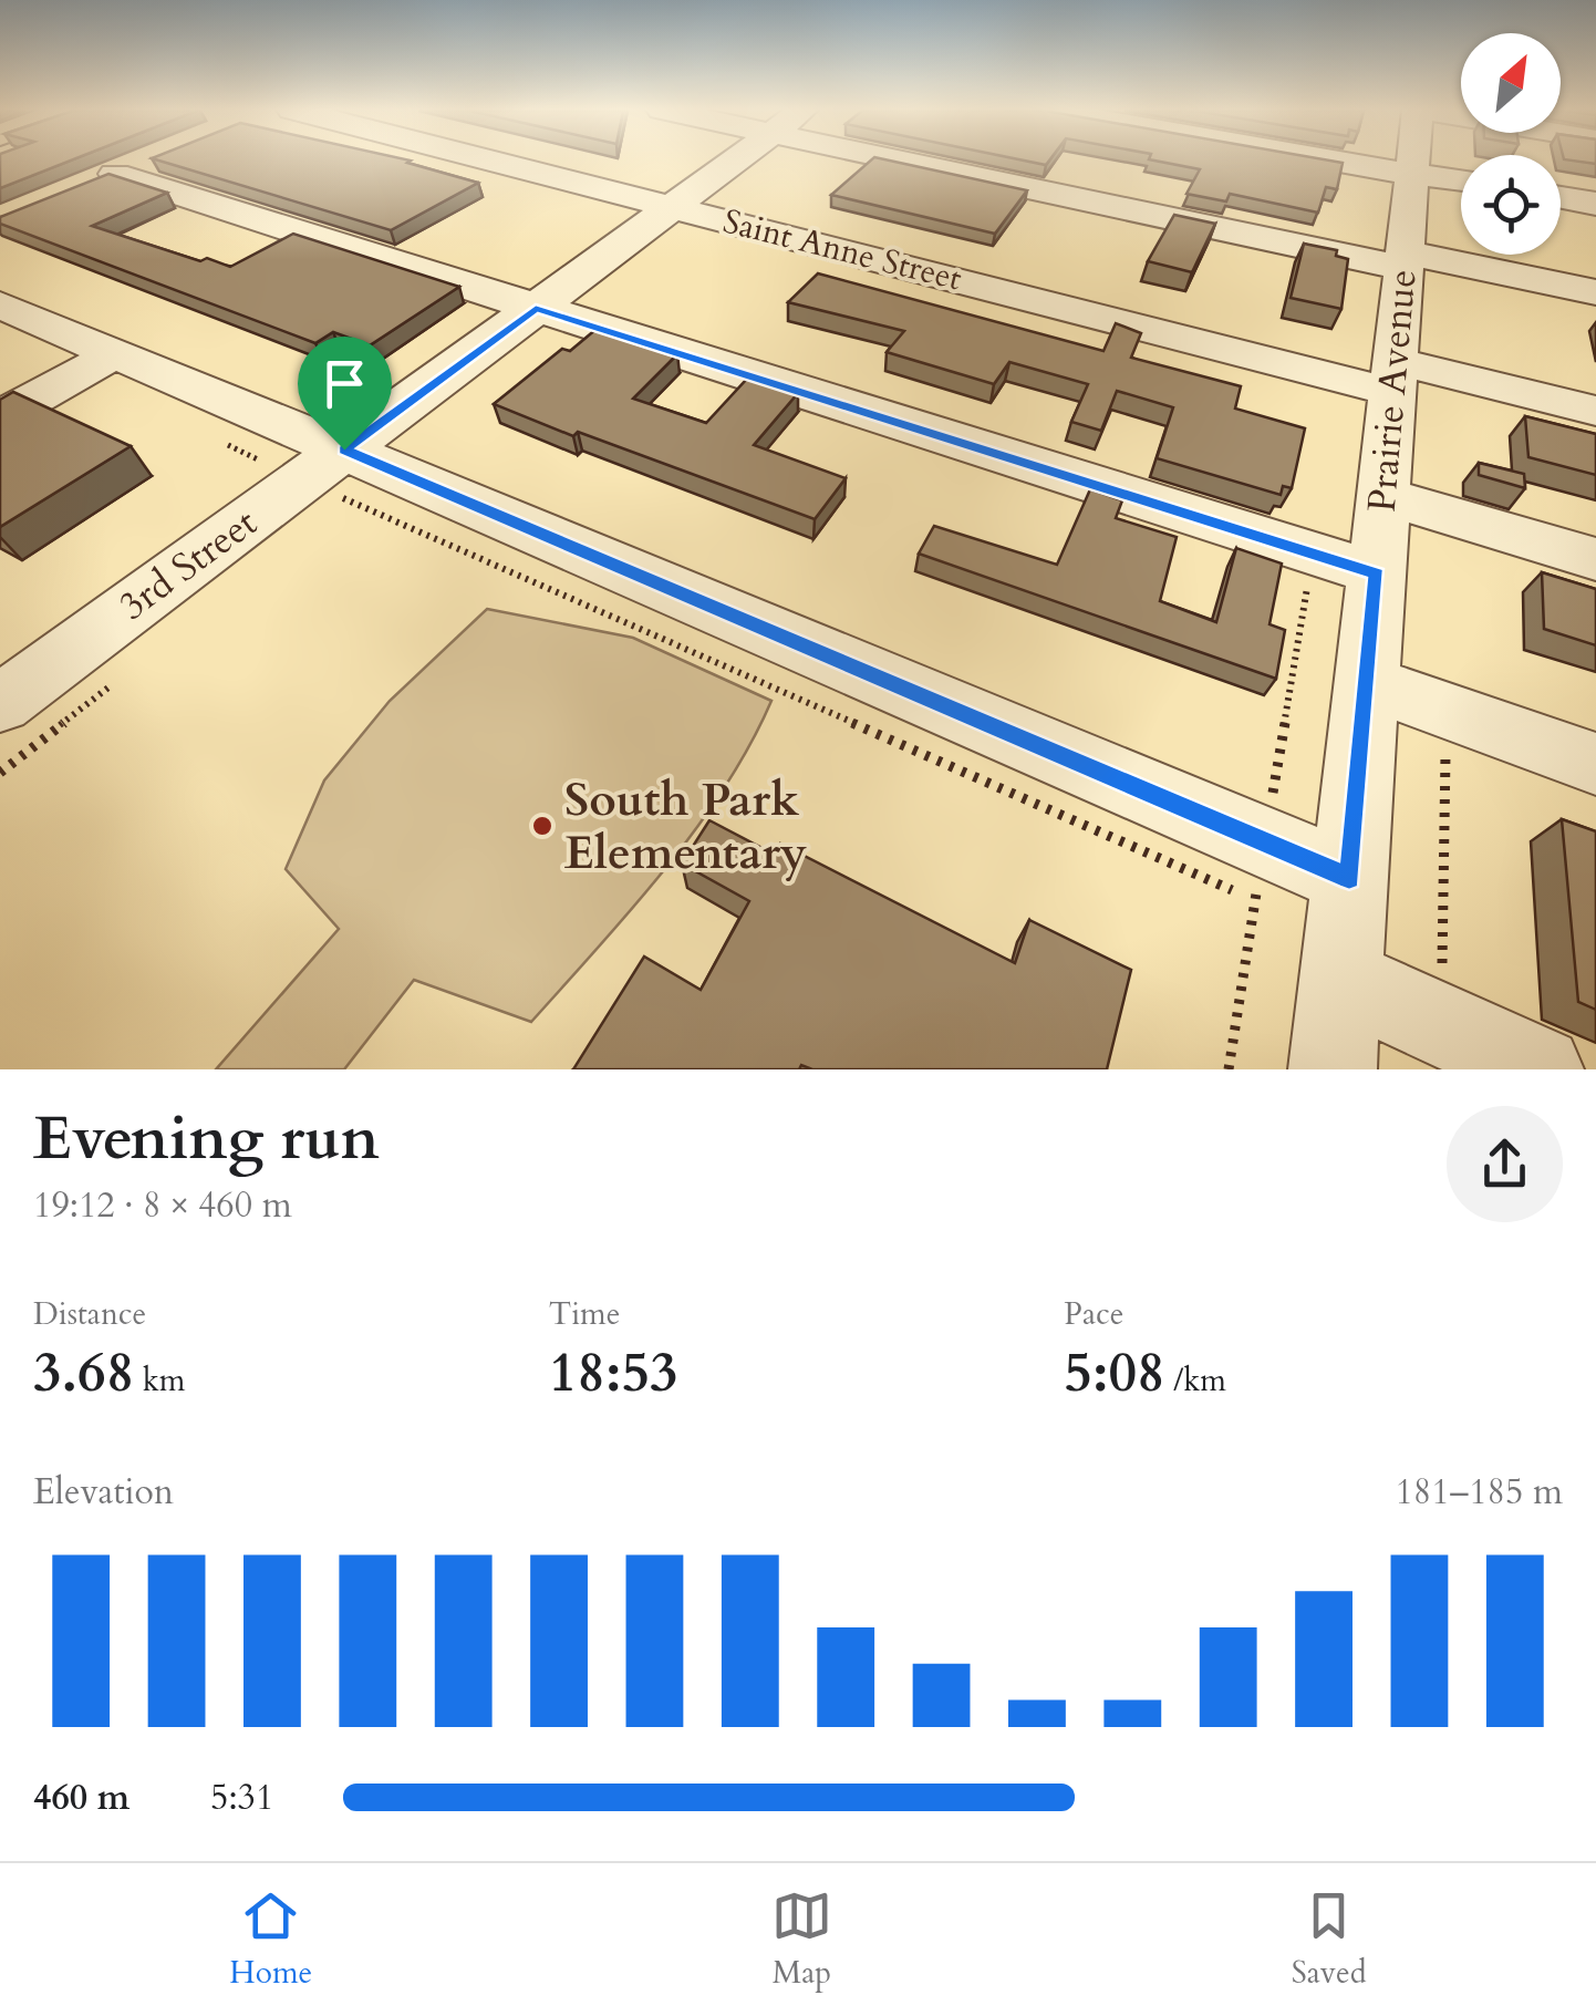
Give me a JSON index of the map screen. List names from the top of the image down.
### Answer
{
  "streets": {
    "street": ["Saint Anne Street", "Prairie Avenue", "3rd Street"]
  },
  "crossings": [
    ["Saint Anne Street", "Prairie Avenue"],
    ["Saint Anne Street", "3rd Street"]
  ],
  "places": ["South Park Elementary"],
  "north": "top right",
  "page": {
    "heading": ["Evening run", "19:12 · 8 × 460 m"],
    "stats": [
      ["Distance", "3.68 km"],
      ["Time", "18:53"],
      ["Pace", "5:08 /km"]
    ],
    "chart": ["Elevation", "181–185 m"],
    "list": [
      {
        "name": "460 m",
        "note": "5:31"
      }
    ],
    "tabs": ["Home", "Map", "Saved"]
  }
}
